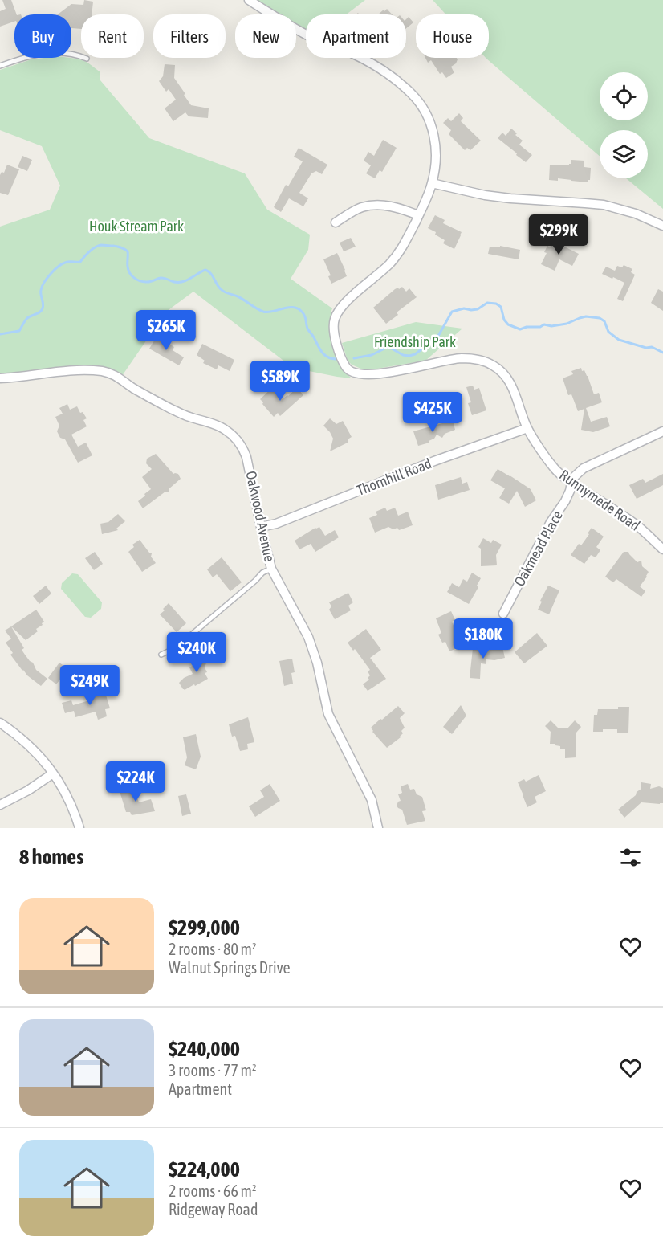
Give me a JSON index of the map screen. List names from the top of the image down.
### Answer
{
  "streets": {
    "street": [
      "Thornhill Road",
      "Runnymede Road",
      "Oakwood Avenue",
      "Oakmead Place"
    ]
  },
  "crossings": [
    ["Thornhill Road", "Runnymede Road"],
    ["Thornhill Road", "Oakwood Avenue"],
    ["Runnymede Road", "Oakmead Place"]
  ],
  "parks": ["Houk Stream Park", "Friendship Park"],
  "page": {
    "chip": [
      "Buy",
      "Rent",
      "Filters",
      "New",
      "Apartment",
      "House"
    ],
    "price": [
      "$299K",
      "$265K",
      "$589K",
      "$425K",
      "$180K",
      "$240K",
      "$249K",
      "$224K"
    ],
    "heading": "8 homes",
    "list": [
      {
        "name": "$299,000",
        "note": "2 rooms · 80 m² · Walnut Springs Drive"
      },
      {
        "name": "$240,000",
        "note": "3 rooms · 77 m² · Apartment"
      },
      {
        "name": "$224,000",
        "note": "2 rooms · 66 m² · Ridgeway Road"
      }
    ]
  }
}
